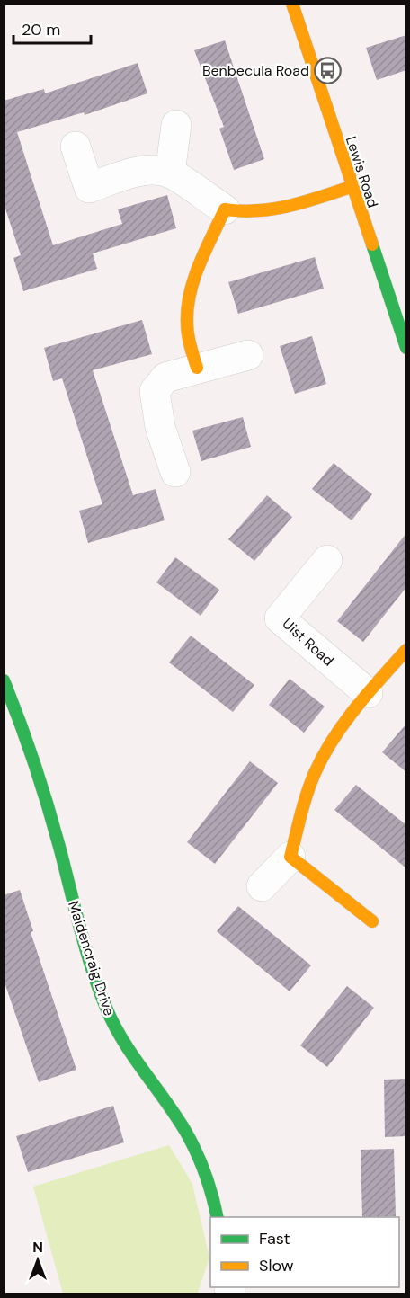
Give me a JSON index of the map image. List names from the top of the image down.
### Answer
{
  "streets": {
    "street": ["Lewis Road", "Uist Road", "Maidencraig Drive"]
  },
  "places": {
    "bus stop": ["Benbecula Road"]
  },
  "legend": ["Fast", "Slow"],
  "scale_bar": "20 m",
  "north": "top"
}
